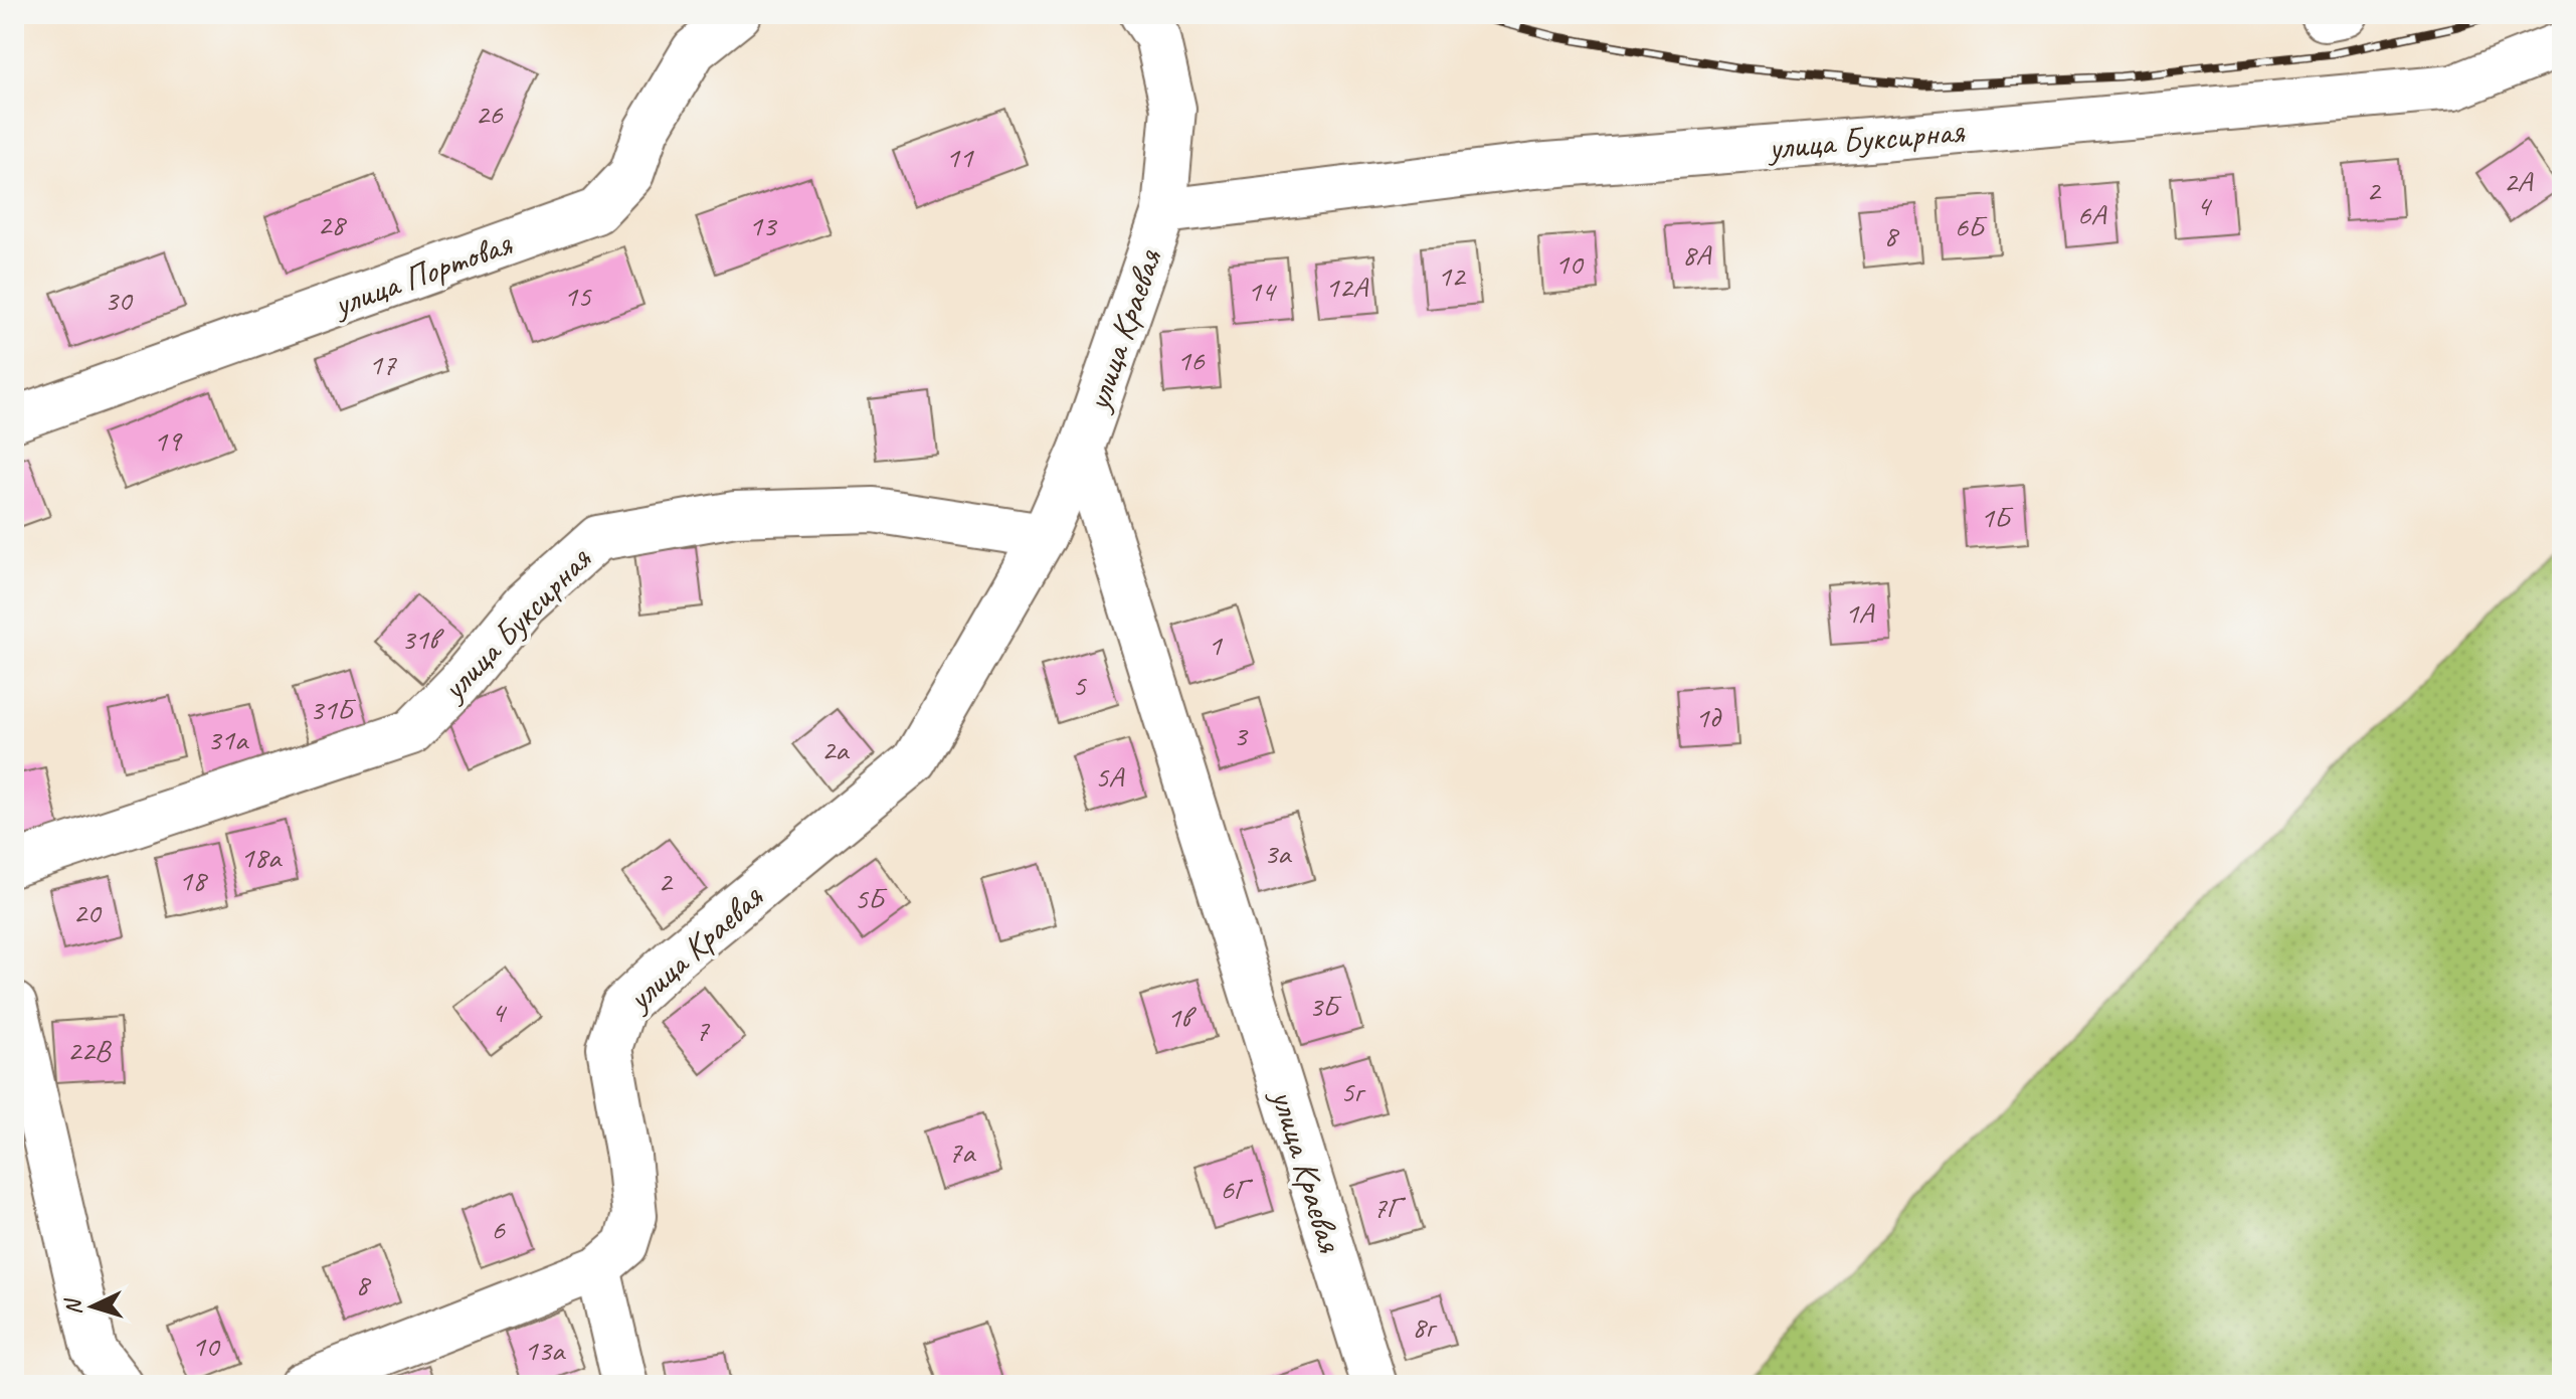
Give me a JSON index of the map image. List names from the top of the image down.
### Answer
{
  "streets": {
    "street": ["улица Буксирная", "улица Портовая", "улица Краевая"]
  },
  "crossings": [
    ["улица Буксирная", "улица Краевая"]
  ],
  "house_numbers": [
    "26",
    "11",
    "2А",
    "2",
    "4",
    "6А",
    "28",
    "13",
    "6Б",
    "8",
    "8А",
    "10",
    "12",
    "12А",
    "14",
    "15",
    "30",
    "16",
    "17",
    "19",
    "1Б",
    "1А",
    "31в",
    "1",
    "5",
    "31Б",
    "1д",
    "3",
    "31а",
    "2а",
    "5А",
    "3а",
    "18а",
    "18",
    "2",
    "5Б",
    "20",
    "3Б",
    "4",
    "1в",
    "7",
    "22В",
    "5г",
    "7а",
    "6Г",
    "7Г",
    "6",
    "8",
    "8г",
    "10",
    "13а"
  ],
  "north": "left"
}
